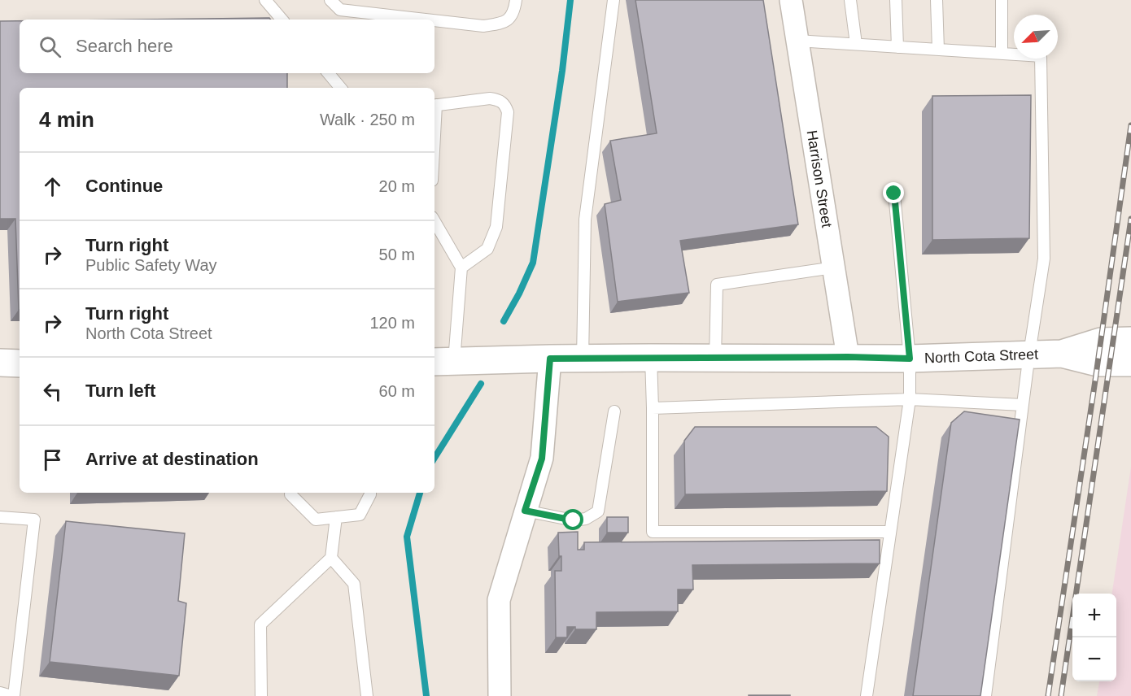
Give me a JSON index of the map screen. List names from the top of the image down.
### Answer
{
  "streets": {
    "street": ["Harrison Street", "North Cota Street"]
  },
  "crossings": [
    ["Harrison Street", "North Cota Street"]
  ],
  "north": "bottom left",
  "page": {
    "search": "Search here",
    "heading": ["4 min", "Walk · 250 m"],
    "list": [
      ["Continue", "20 m"],
      ["Turn right", "Public Safety Way", "50 m"],
      ["Turn right", "North Cota Street", "120 m"],
      ["Turn left", "60 m"],
      "Arrive at destination"
    ],
    "map_buttons": ["+", "−"]
  }
}
